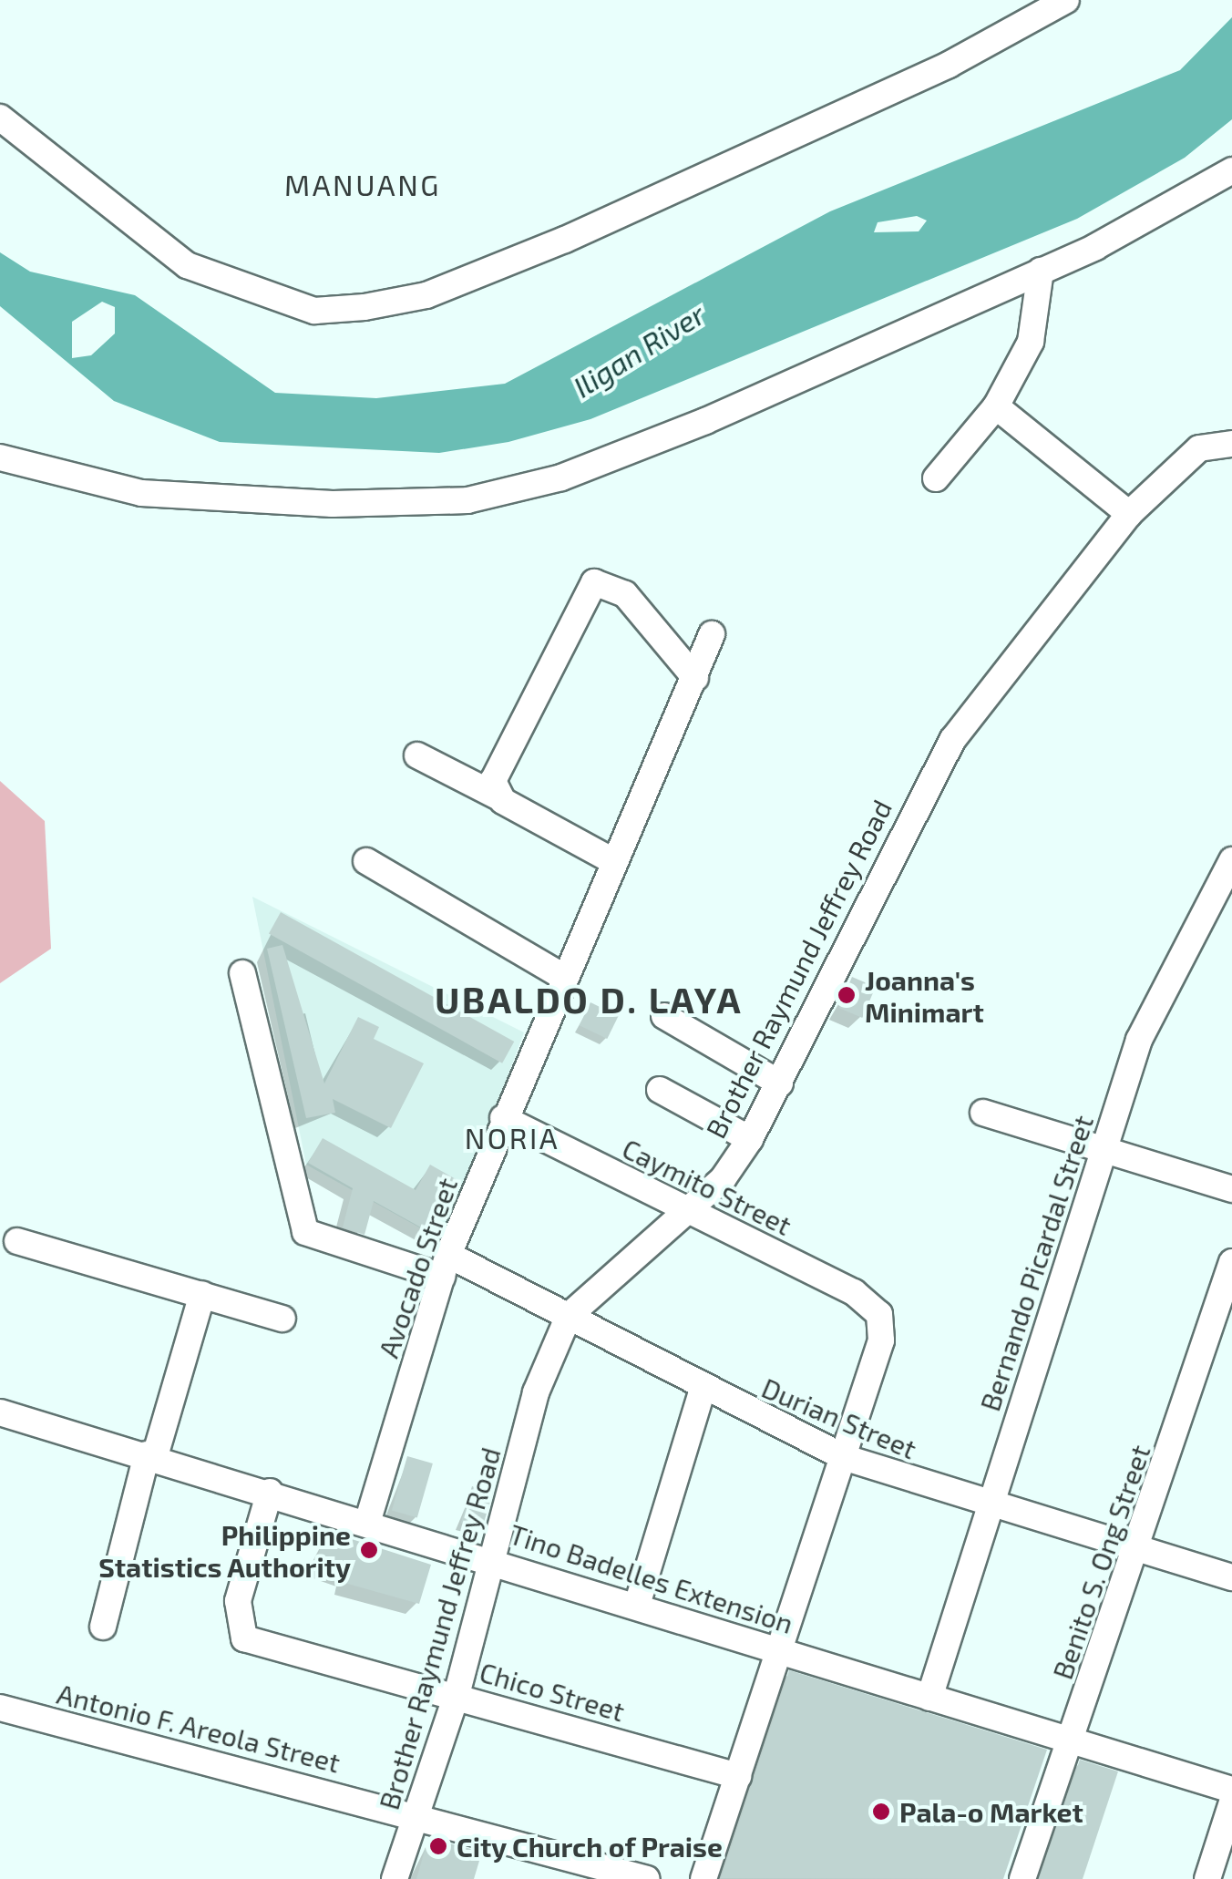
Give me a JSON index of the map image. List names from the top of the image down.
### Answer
{
  "streets": {
    "street": [
      "Brother Raymund Jeffrey Road",
      "Caymito Street",
      "Bernando Picardal Street",
      "Avocado Street",
      "Durian Street",
      "Benito S. Ong Street",
      "Tino Badelles Extension",
      "Chico Street",
      "Antonio F. Areola Street"
    ]
  },
  "crossings": [
    ["Brother Raymund Jeffrey Road", "Caymito Street"],
    ["Brother Raymund Jeffrey Road", "Durian Street"],
    ["Brother Raymund Jeffrey Road", "Tino Badelles Extension"],
    ["Brother Raymund Jeffrey Road", "Chico Street"],
    ["Brother Raymund Jeffrey Road", "Antonio F. Areola Street"],
    ["Caymito Street", "Avocado Street"],
    ["Caymito Street", "Durian Street"],
    ["Bernando Picardal Street", "Durian Street"],
    ["Bernando Picardal Street", "Tino Badelles Extension"],
    ["Avocado Street", "Durian Street"],
    ["Avocado Street", "Tino Badelles Extension"],
    ["Durian Street", "Benito S. Ong Street"],
    ["Benito S. Ong Street", "Tino Badelles Extension"],
    ["Tino Badelles Extension", "Chico Street"]
  ],
  "districts": ["MANUANG", "UBALDO D. LAYA", "NORIA"],
  "water": ["Iligan River"],
  "places": [
    "Joanna's Minimart",
    "Philippine Statistics Authority",
    "Pala-o Market",
    "City Church of Praise"
  ]
}
